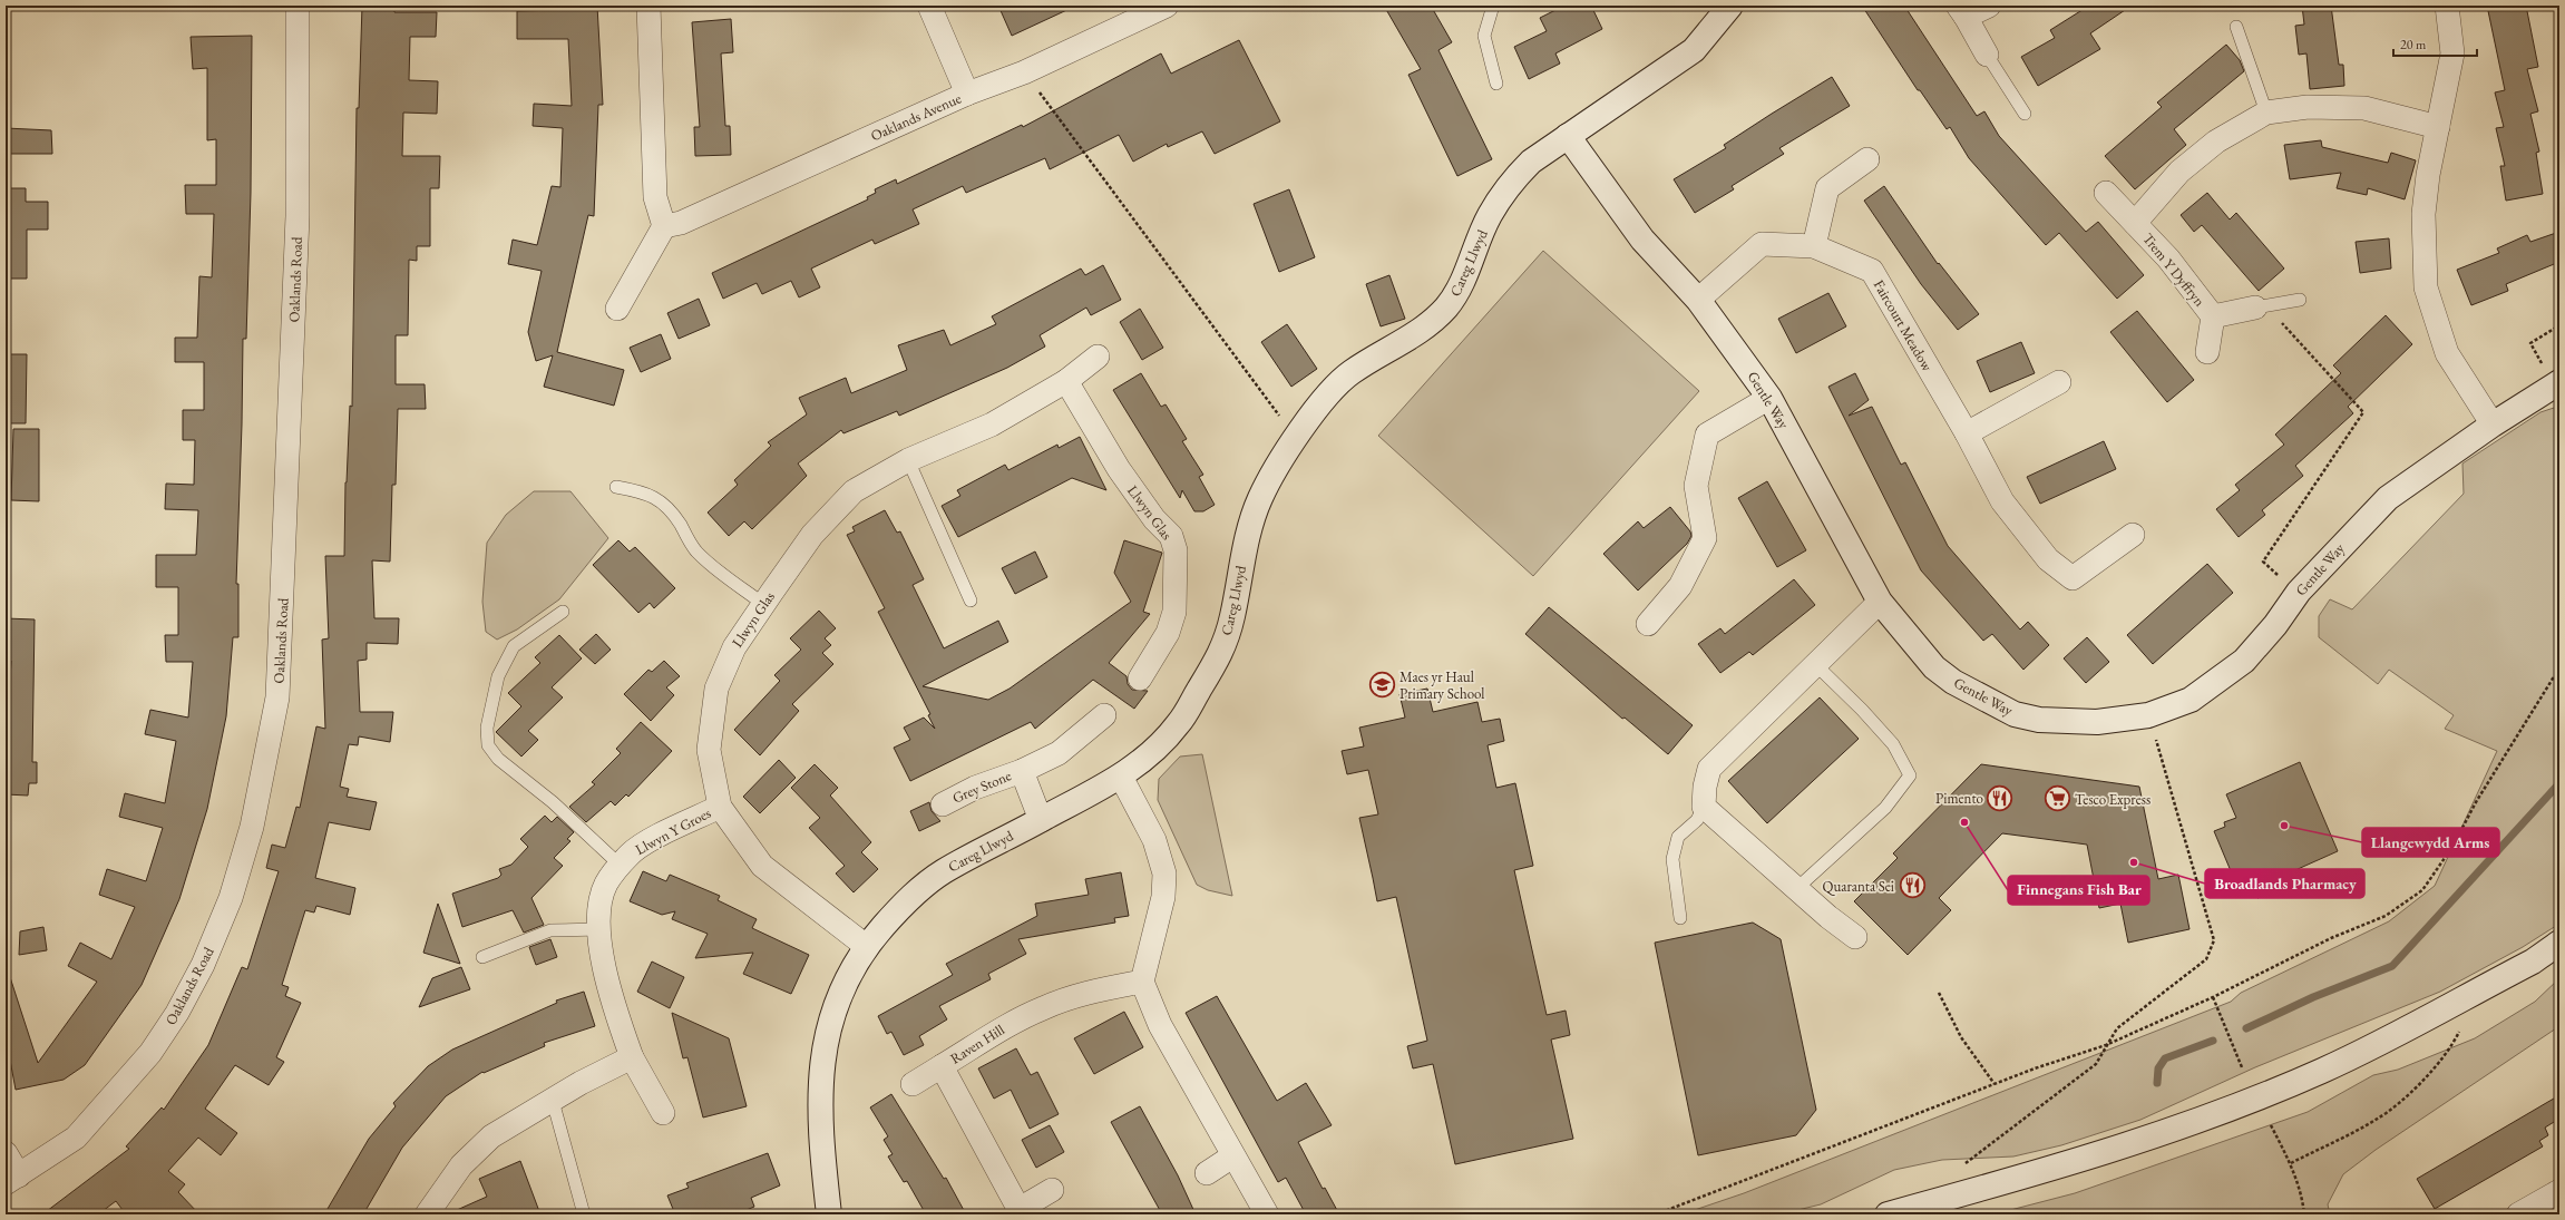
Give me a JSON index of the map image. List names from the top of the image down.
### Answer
{
  "streets": {
    "street": [
      "Oaklands Avenue",
      "Careg Llwyd",
      "Trem Y Dyffryn",
      "Oaklands Road",
      "Faircourt Meadow",
      "Gentle Way",
      "Llwyn Glas",
      "Grey Stone",
      "Llwyn Y Groes",
      "Raven Hill"
    ]
  },
  "crossings": [
    ["Careg Llwyd", "Gentle Way"],
    ["Careg Llwyd", "Llwyn Glas"],
    ["Careg Llwyd", "Grey Stone"],
    ["Faircourt Meadow", "Gentle Way"],
    ["Llwyn Glas", "Llwyn Y Groes"]
  ],
  "places": {
    "school or university": ["Maes yr Haul Primary School"],
    "restaurant": ["Pimento", "Quaranta Sei"],
    "supermarket": ["Tesco Express"],
    "other": ["Finnegans Fish Bar", "Llangewydd Arms", "Broadlands Pharmacy"]
  },
  "scale_bar": "20 m"
}
